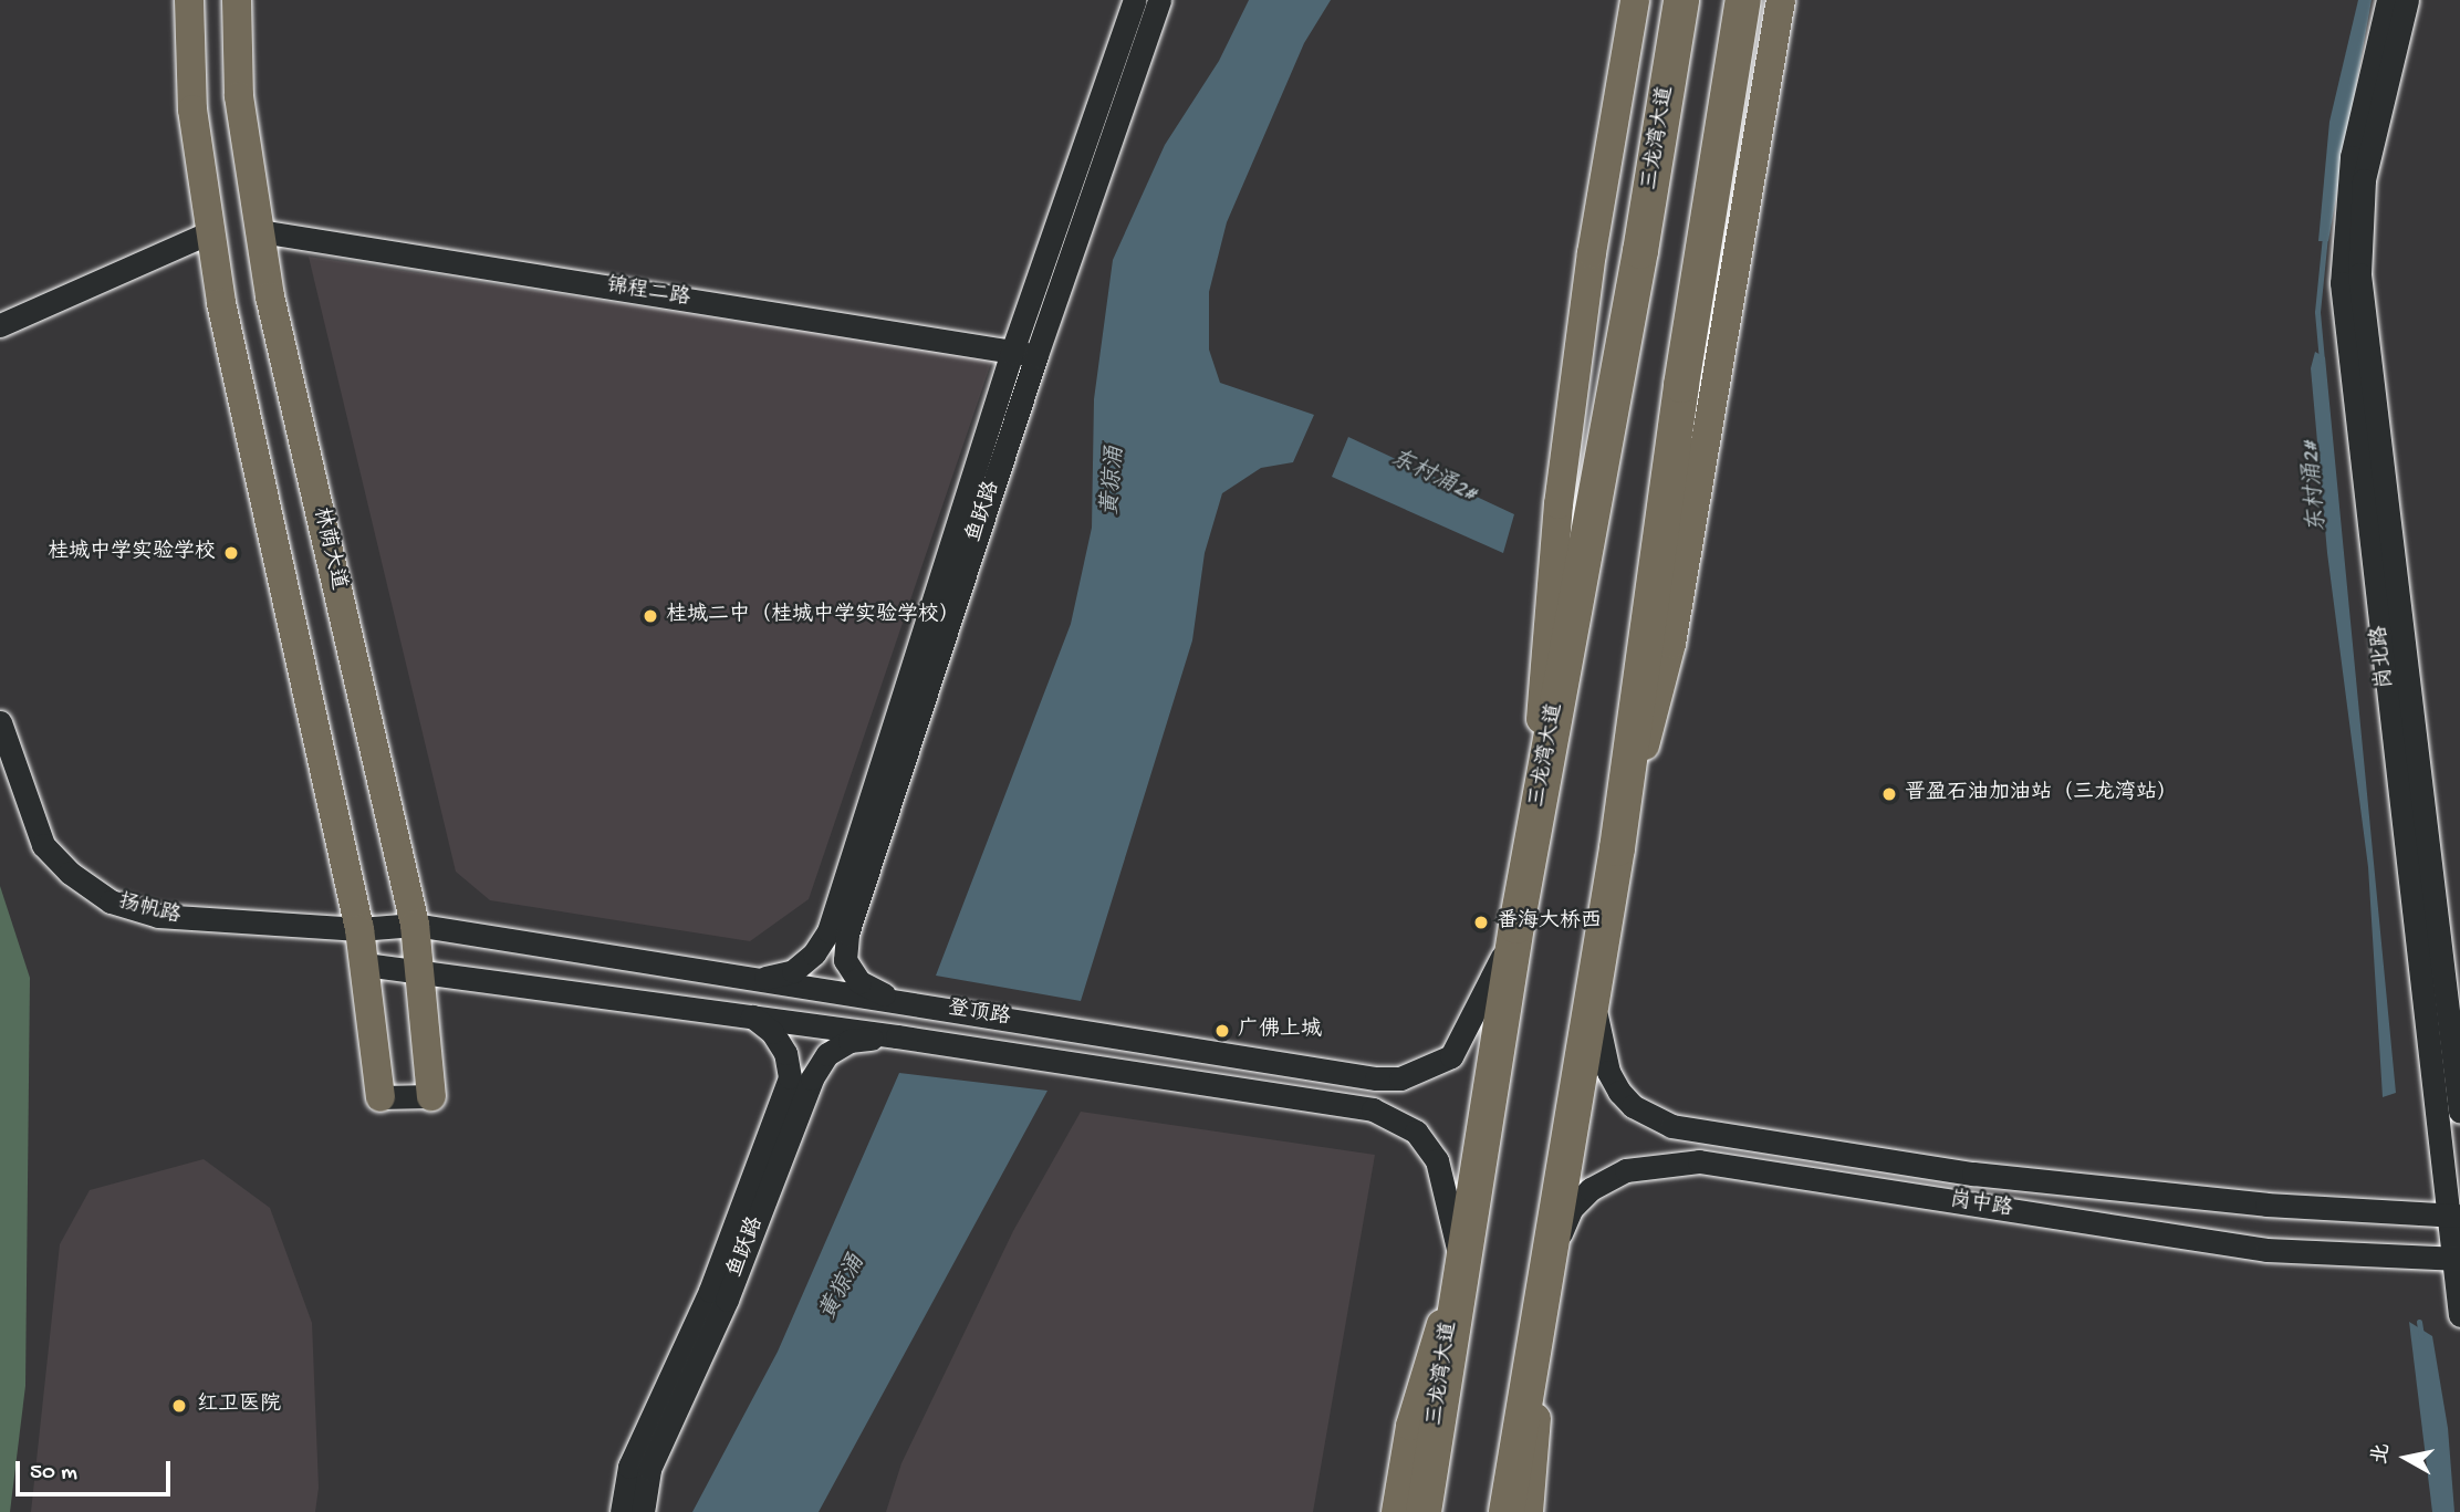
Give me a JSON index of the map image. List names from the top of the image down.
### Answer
{
  "streets": {
    "highway": ["三龙湾大道"],
    "main road": ["林荫大道"],
    "street": [
      "锦程二路",
      "鱼跃路",
      "岗北路",
      "扬帆路",
      "登顶路",
      "岗中路"
    ]
  },
  "crossings": [
    ["三龙湾大道", "登顶路"],
    ["锦程二路", "鱼跃路"],
    ["锦程二路", "林荫大道"],
    ["鱼跃路", "登顶路"],
    ["林荫大道", "登顶路"],
    ["岗北路", "岗中路"],
    ["扬帆路", "登顶路"]
  ],
  "water": ["东村涌2#", "黄猄涌"],
  "places": [
    "桂城中学实验学校",
    "桂城二中（桂城中学实验学校）",
    "晋盈石油加油站（三龙湾站）",
    "番海大桥西",
    "广佛上城",
    "红卫医院"
  ],
  "scale_bar": "50 m",
  "north": "left"
}
